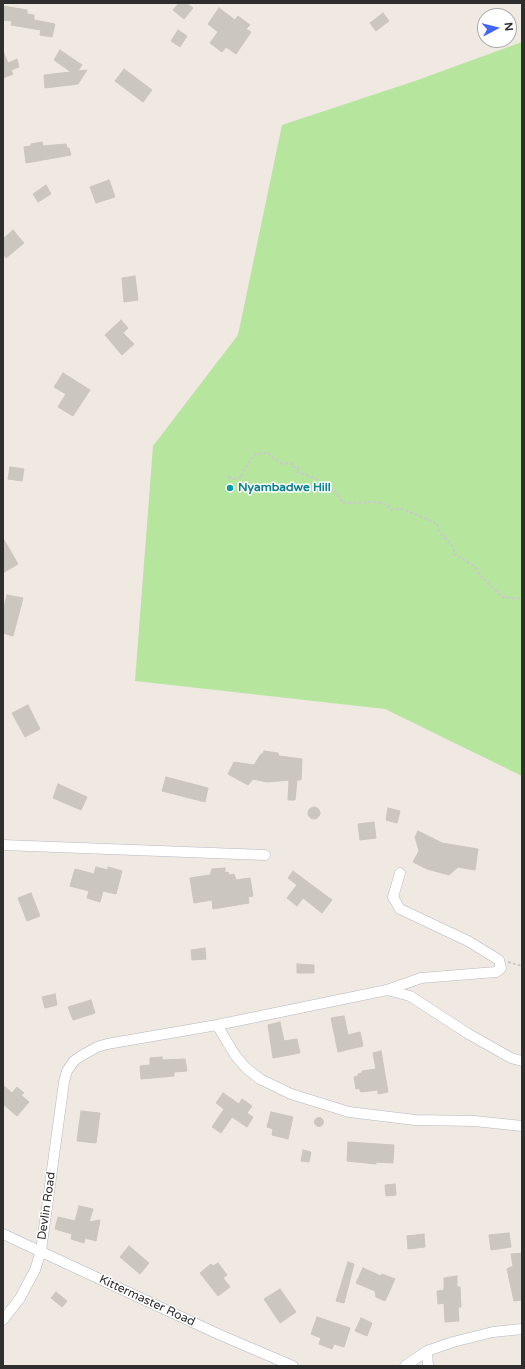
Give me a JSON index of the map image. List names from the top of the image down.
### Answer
{
  "streets": {
    "street": ["Devlin Road", "Kittermaster Road"]
  },
  "crossings": [
    ["Devlin Road", "Kittermaster Road"]
  ],
  "places": ["Nyambadwe Hill"],
  "north": "right"
}
